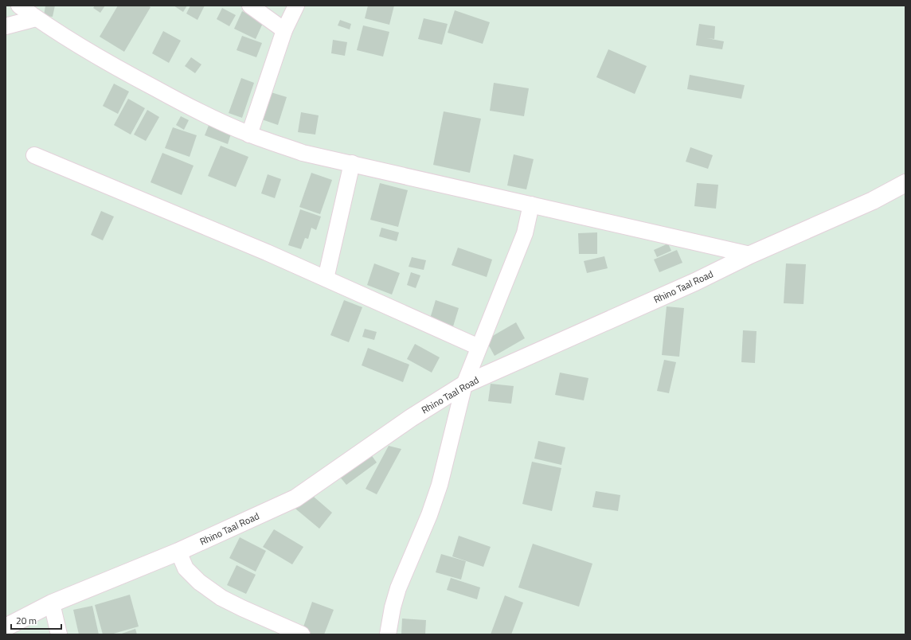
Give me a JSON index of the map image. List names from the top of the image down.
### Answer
{
  "streets": {
    "street": ["Rhino Taal Road"]
  },
  "scale_bar": "20 m"
}
